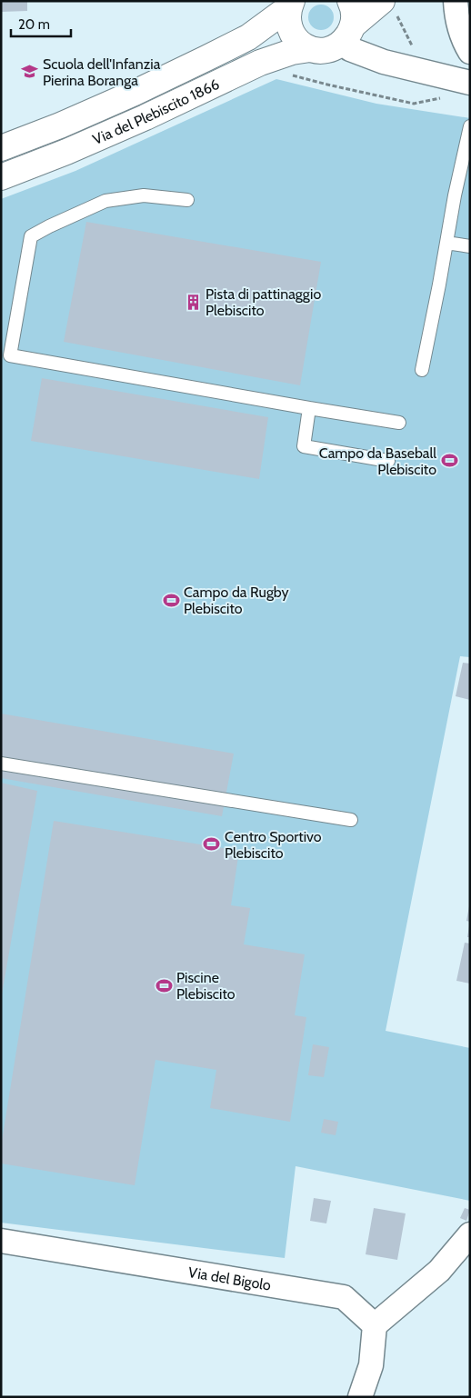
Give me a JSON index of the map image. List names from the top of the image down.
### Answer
{
  "streets": {
    "main road": ["Via del Plebiscito 1866"],
    "street": ["Via del Bigolo"]
  },
  "places": {
    "school or university": ["Scuola dell'Infanzia Pierina Boranga"],
    "building": ["Pista di pattinaggio Plebiscito"],
    "sports": [
      "Campo da Baseball Plebiscito",
      "Campo da Rugby Plebiscito",
      "Centro Sportivo Plebiscito",
      "Piscine Plebiscito"
    ]
  },
  "scale_bar": "20 m"
}
